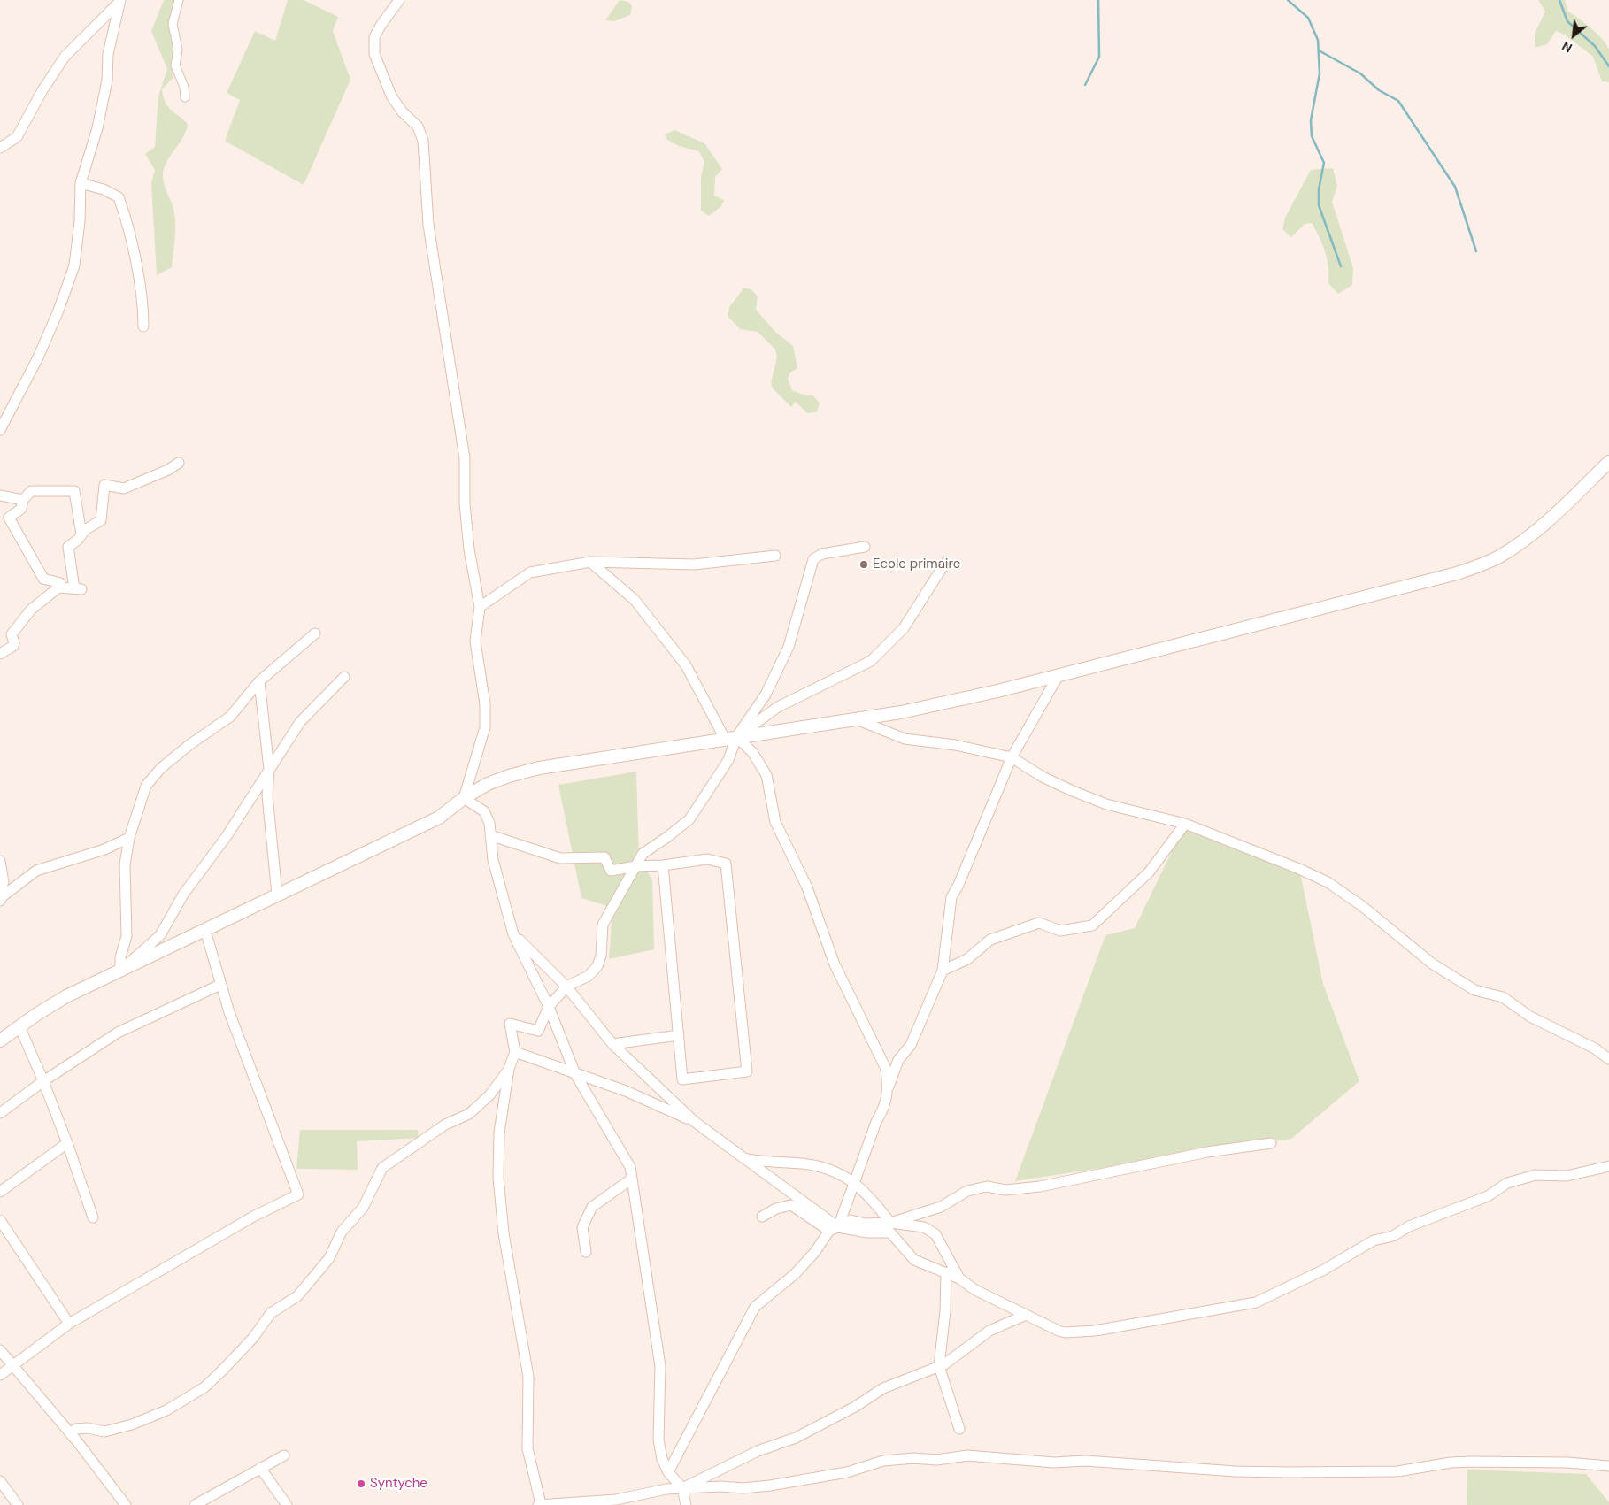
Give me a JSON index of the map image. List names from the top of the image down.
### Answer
{
  "places": ["Ecole primaire", "Syntyche"],
  "north": "bottom left"
}
